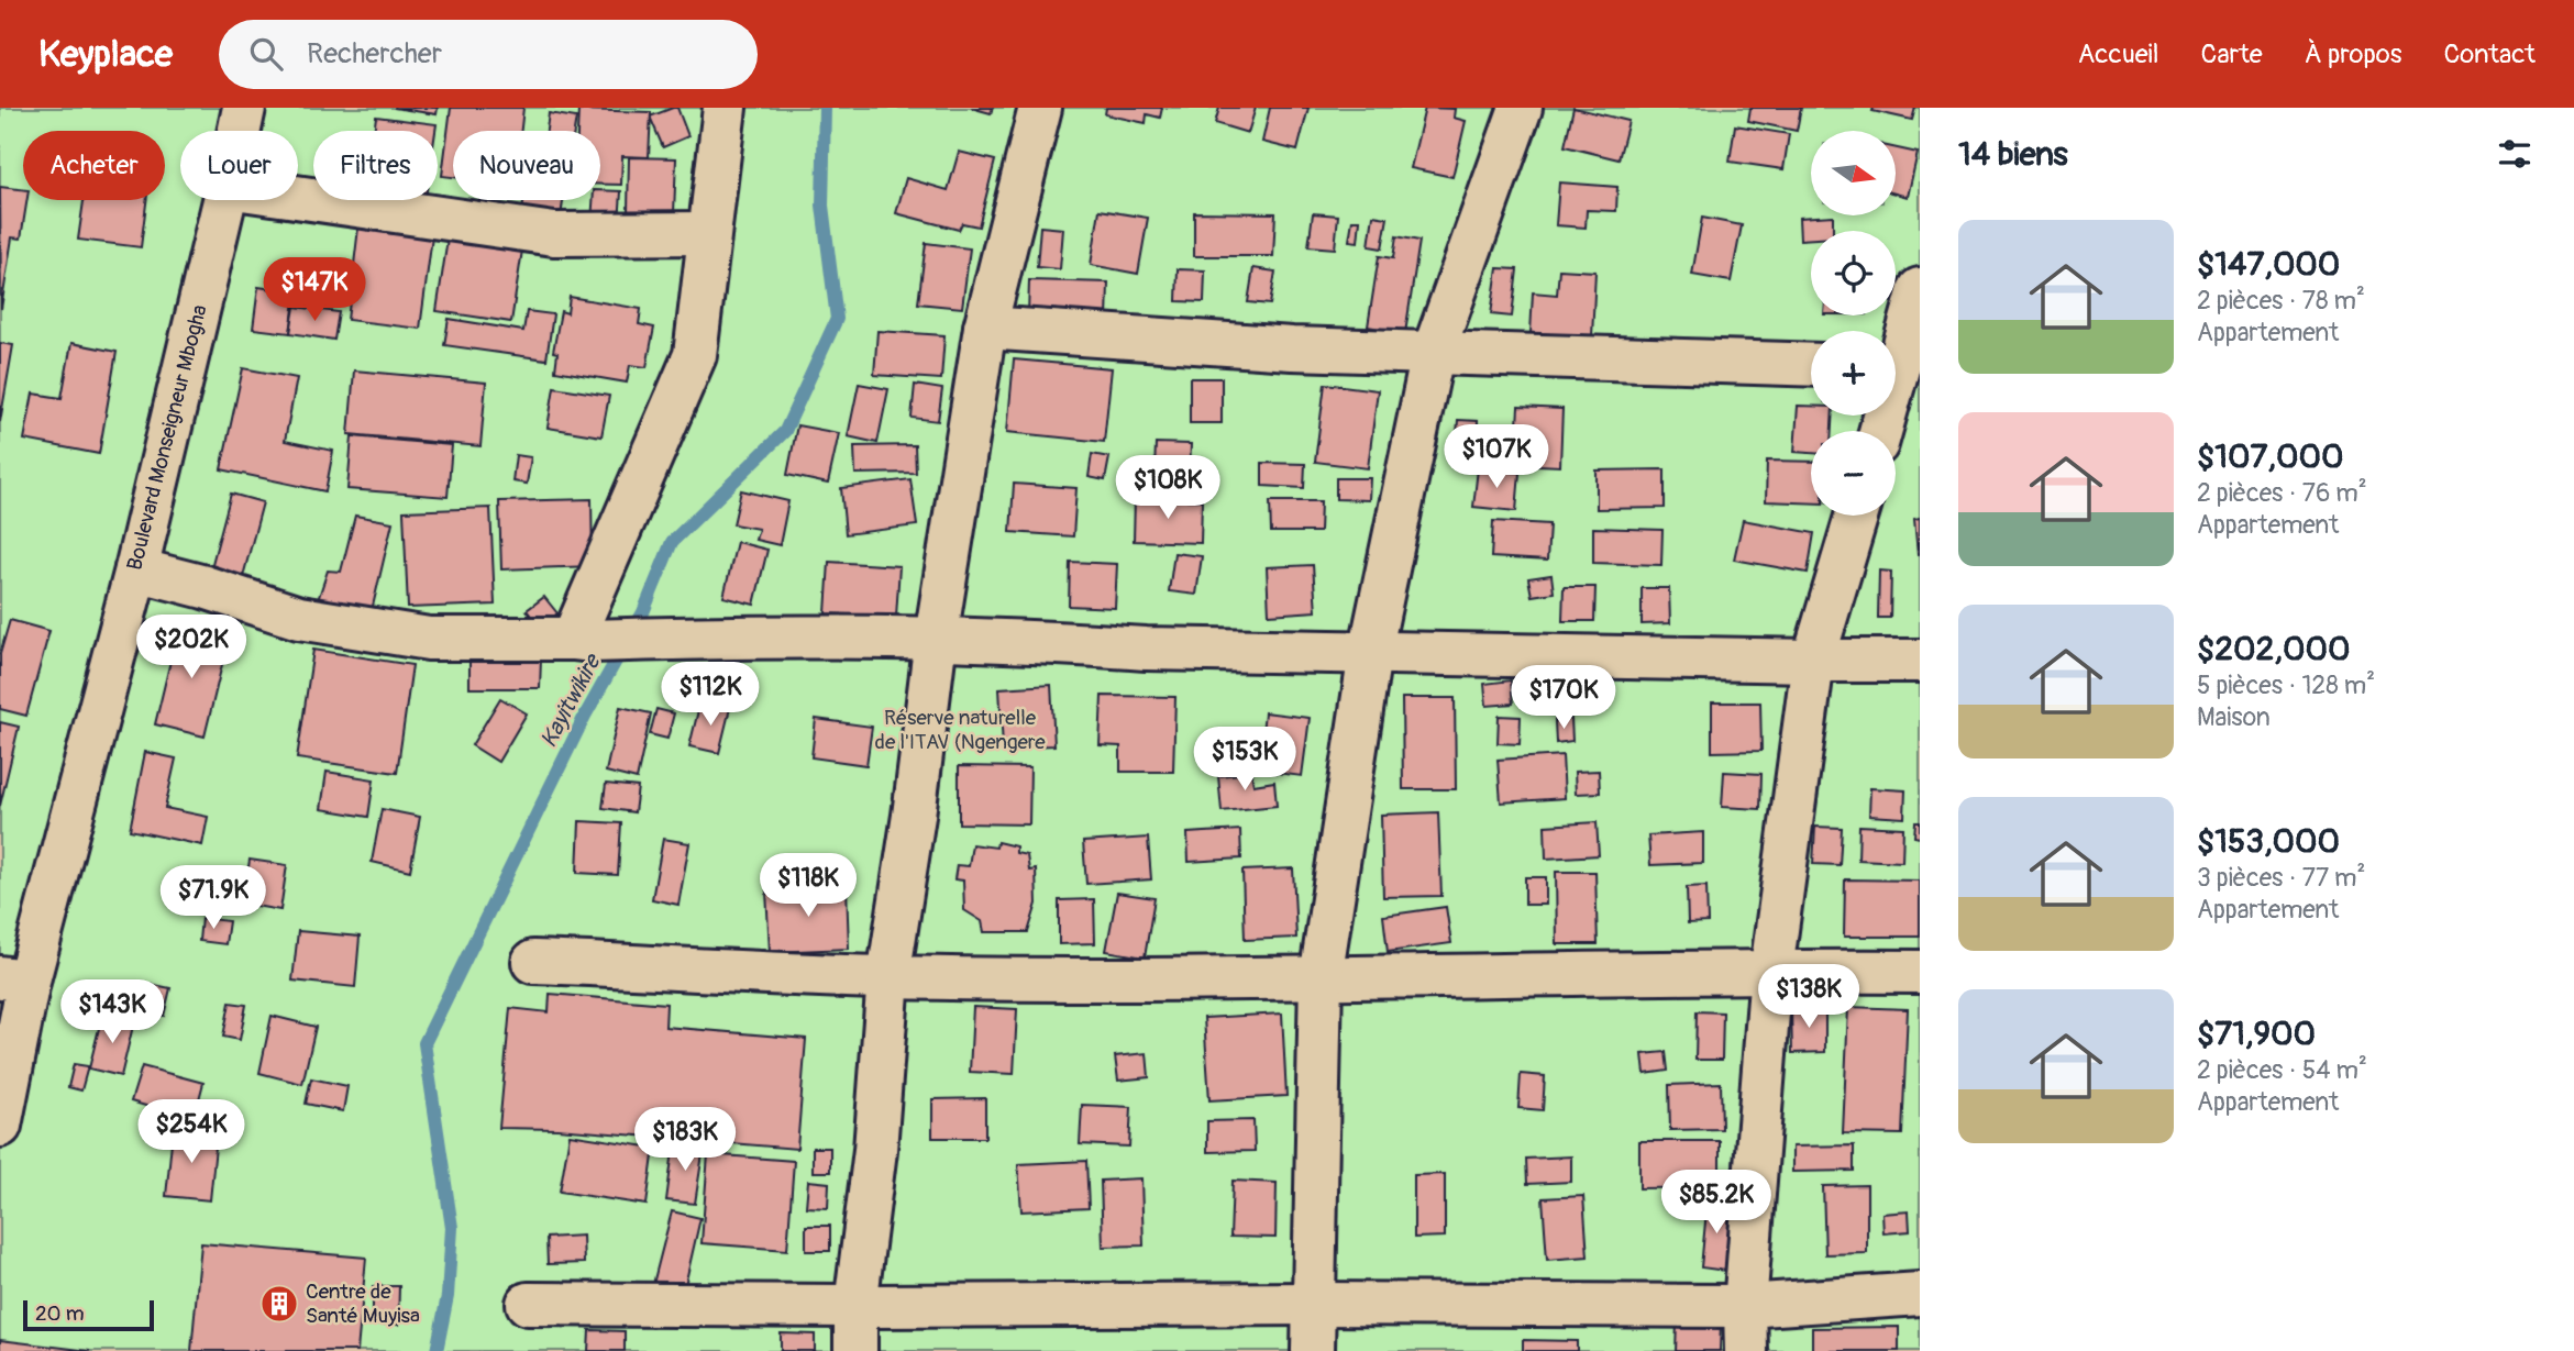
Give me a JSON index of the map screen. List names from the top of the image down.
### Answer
{
  "streets": {
    "street": ["Boulevard Monseigneur Mbogha"]
  },
  "water": ["Kayitwikire"],
  "parks": ["Réserve naturelle de l'ITAV (Ngengere"],
  "places": {
    "building": ["Centre de Santé Muyisa"]
  },
  "scale_bar": "20 m",
  "north": "right",
  "page": {
    "header": "Keyplace",
    "search": "Rechercher",
    "nav": [
      "Accueil",
      "Carte",
      "À propos",
      "Contact"
    ],
    "heading": "14 biens",
    "map_buttons": ["+", "−"],
    "chip": [
      "Acheter",
      "Louer",
      "Filtres",
      "Nouveau"
    ],
    "list": [
      {
        "name": "$147,000",
        "note": "2 pièces · 78 m² · Appartement"
      },
      {
        "name": "$107,000",
        "note": "2 pièces · 76 m² · Appartement"
      },
      {
        "name": "$202,000",
        "note": "5 pièces · 128 m² · Maison"
      },
      {
        "name": "$153,000",
        "note": "3 pièces · 77 m² · Appartement"
      },
      {
        "name": "$71,900",
        "note": "2 pièces · 54 m² · Appartement"
      }
    ],
    "price": [
      "$147K",
      "$107K",
      "$108K",
      "$202K",
      "$112K",
      "$170K",
      "$153K",
      "$118K",
      "$71.9K",
      "$138K",
      "$143K",
      "$254K",
      "$183K",
      "$85.2K"
    ],
    "scale": "20 m"
  }
}
